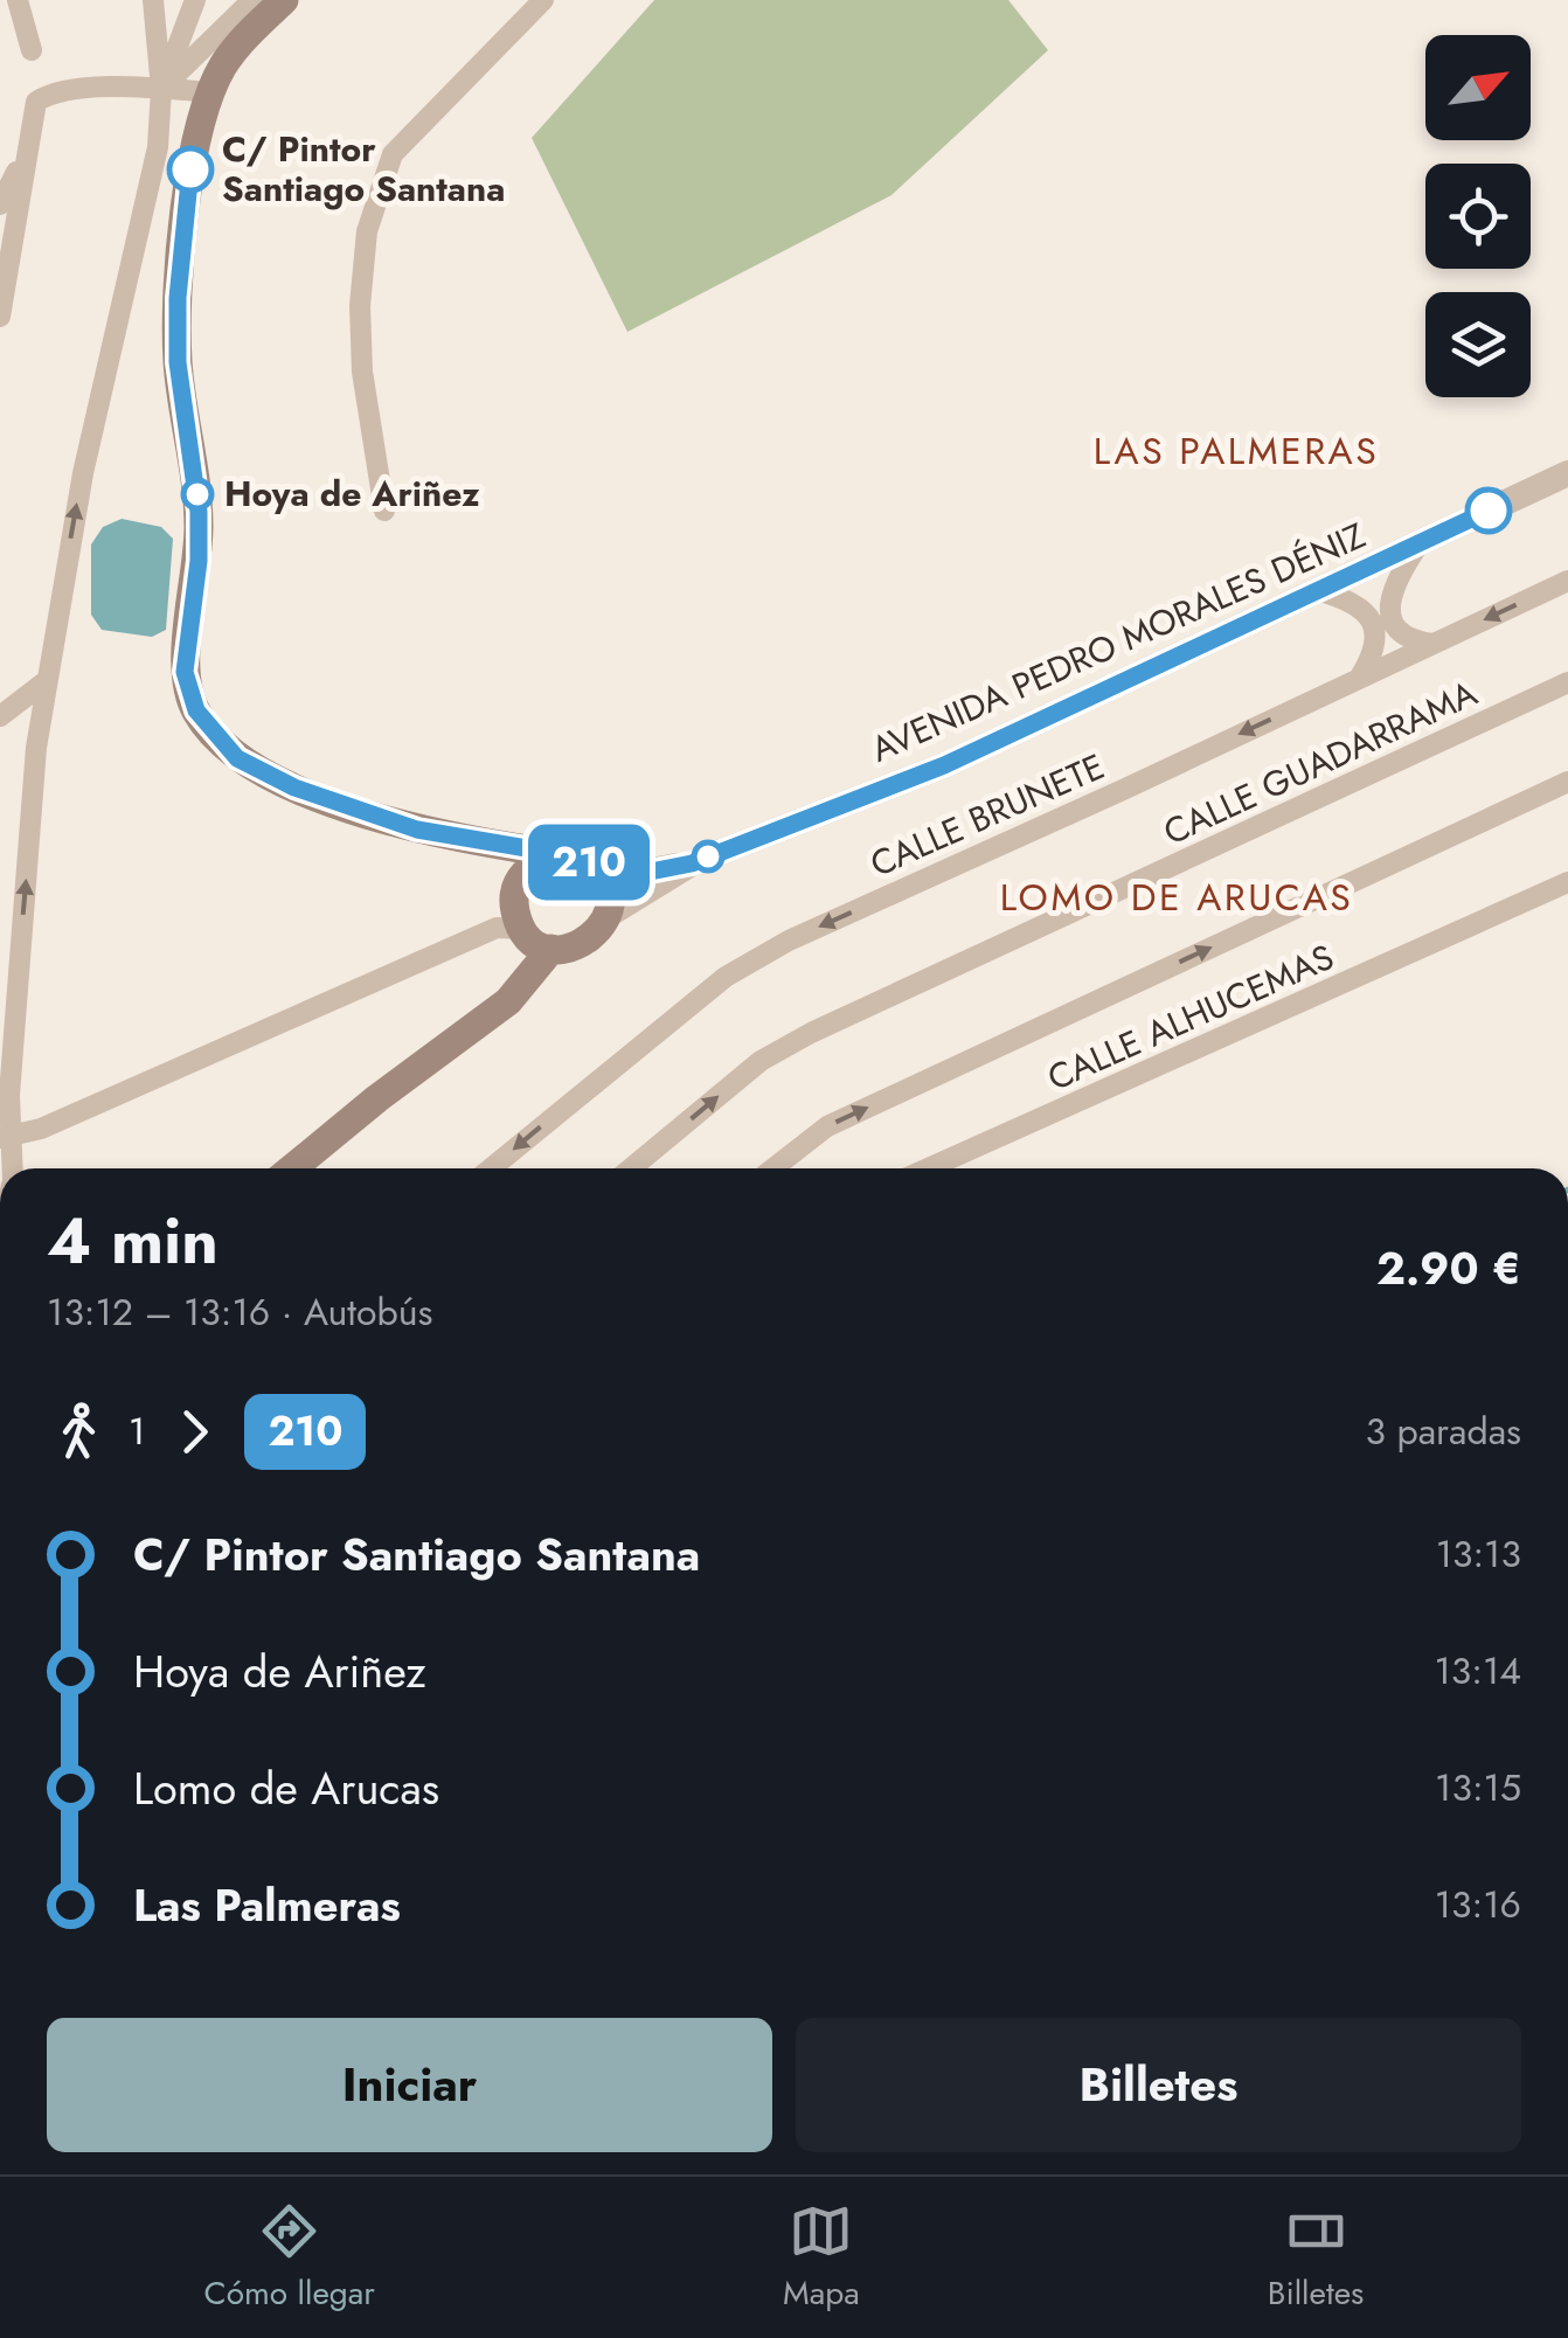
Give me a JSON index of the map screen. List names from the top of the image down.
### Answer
{
  "streets": {
    "street": [
      "AVENIDA PEDRO MORALES DÉNIZ",
      "CALLE GUADARRAMA",
      "CALLE BRUNETE",
      "CALLE ALHUCEMAS"
    ]
  },
  "districts": ["LAS PALMERAS", "LOMO DE ARUCAS"],
  "places": ["C/ Pintor Santiago Santana", "Hoya de Ariñez"],
  "lines": ["bus line 210"],
  "north": "top right",
  "page": {
    "on_map": "210",
    "heading": ["4 min", "13:12 – 13:16 · Autobús", "2.90 €"],
    "legs": ["1", "210", "3 paradas"],
    "list": [
      {
        "name": "C/ Pintor Santiago Santana",
        "value": "13:13"
      },
      {
        "name": "Hoya de Ariñez",
        "value": "13:14"
      },
      {
        "name": "Lomo de Arucas",
        "value": "13:15"
      },
      {
        "name": "Las Palmeras",
        "value": "13:16"
      }
    ],
    "buttons": ["Iniciar", "Billetes"],
    "tabs": ["Cómo llegar", "Mapa", "Billetes"]
  }
}
